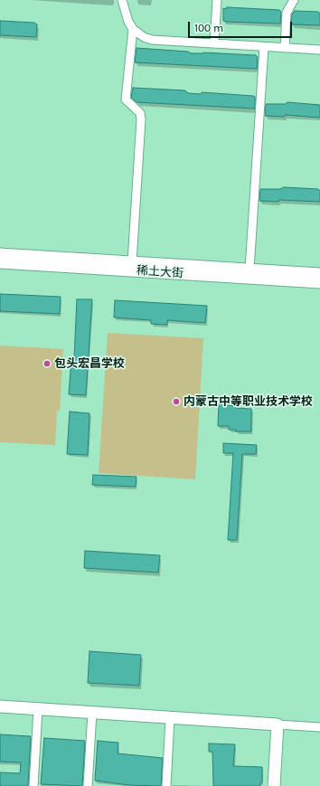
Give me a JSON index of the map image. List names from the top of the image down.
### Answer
{
  "streets": {
    "main road": ["稀土大街"]
  },
  "places": ["包头宏昌学校", "内蒙古中等职业技术学校"],
  "scale_bar": "100 m"
}
